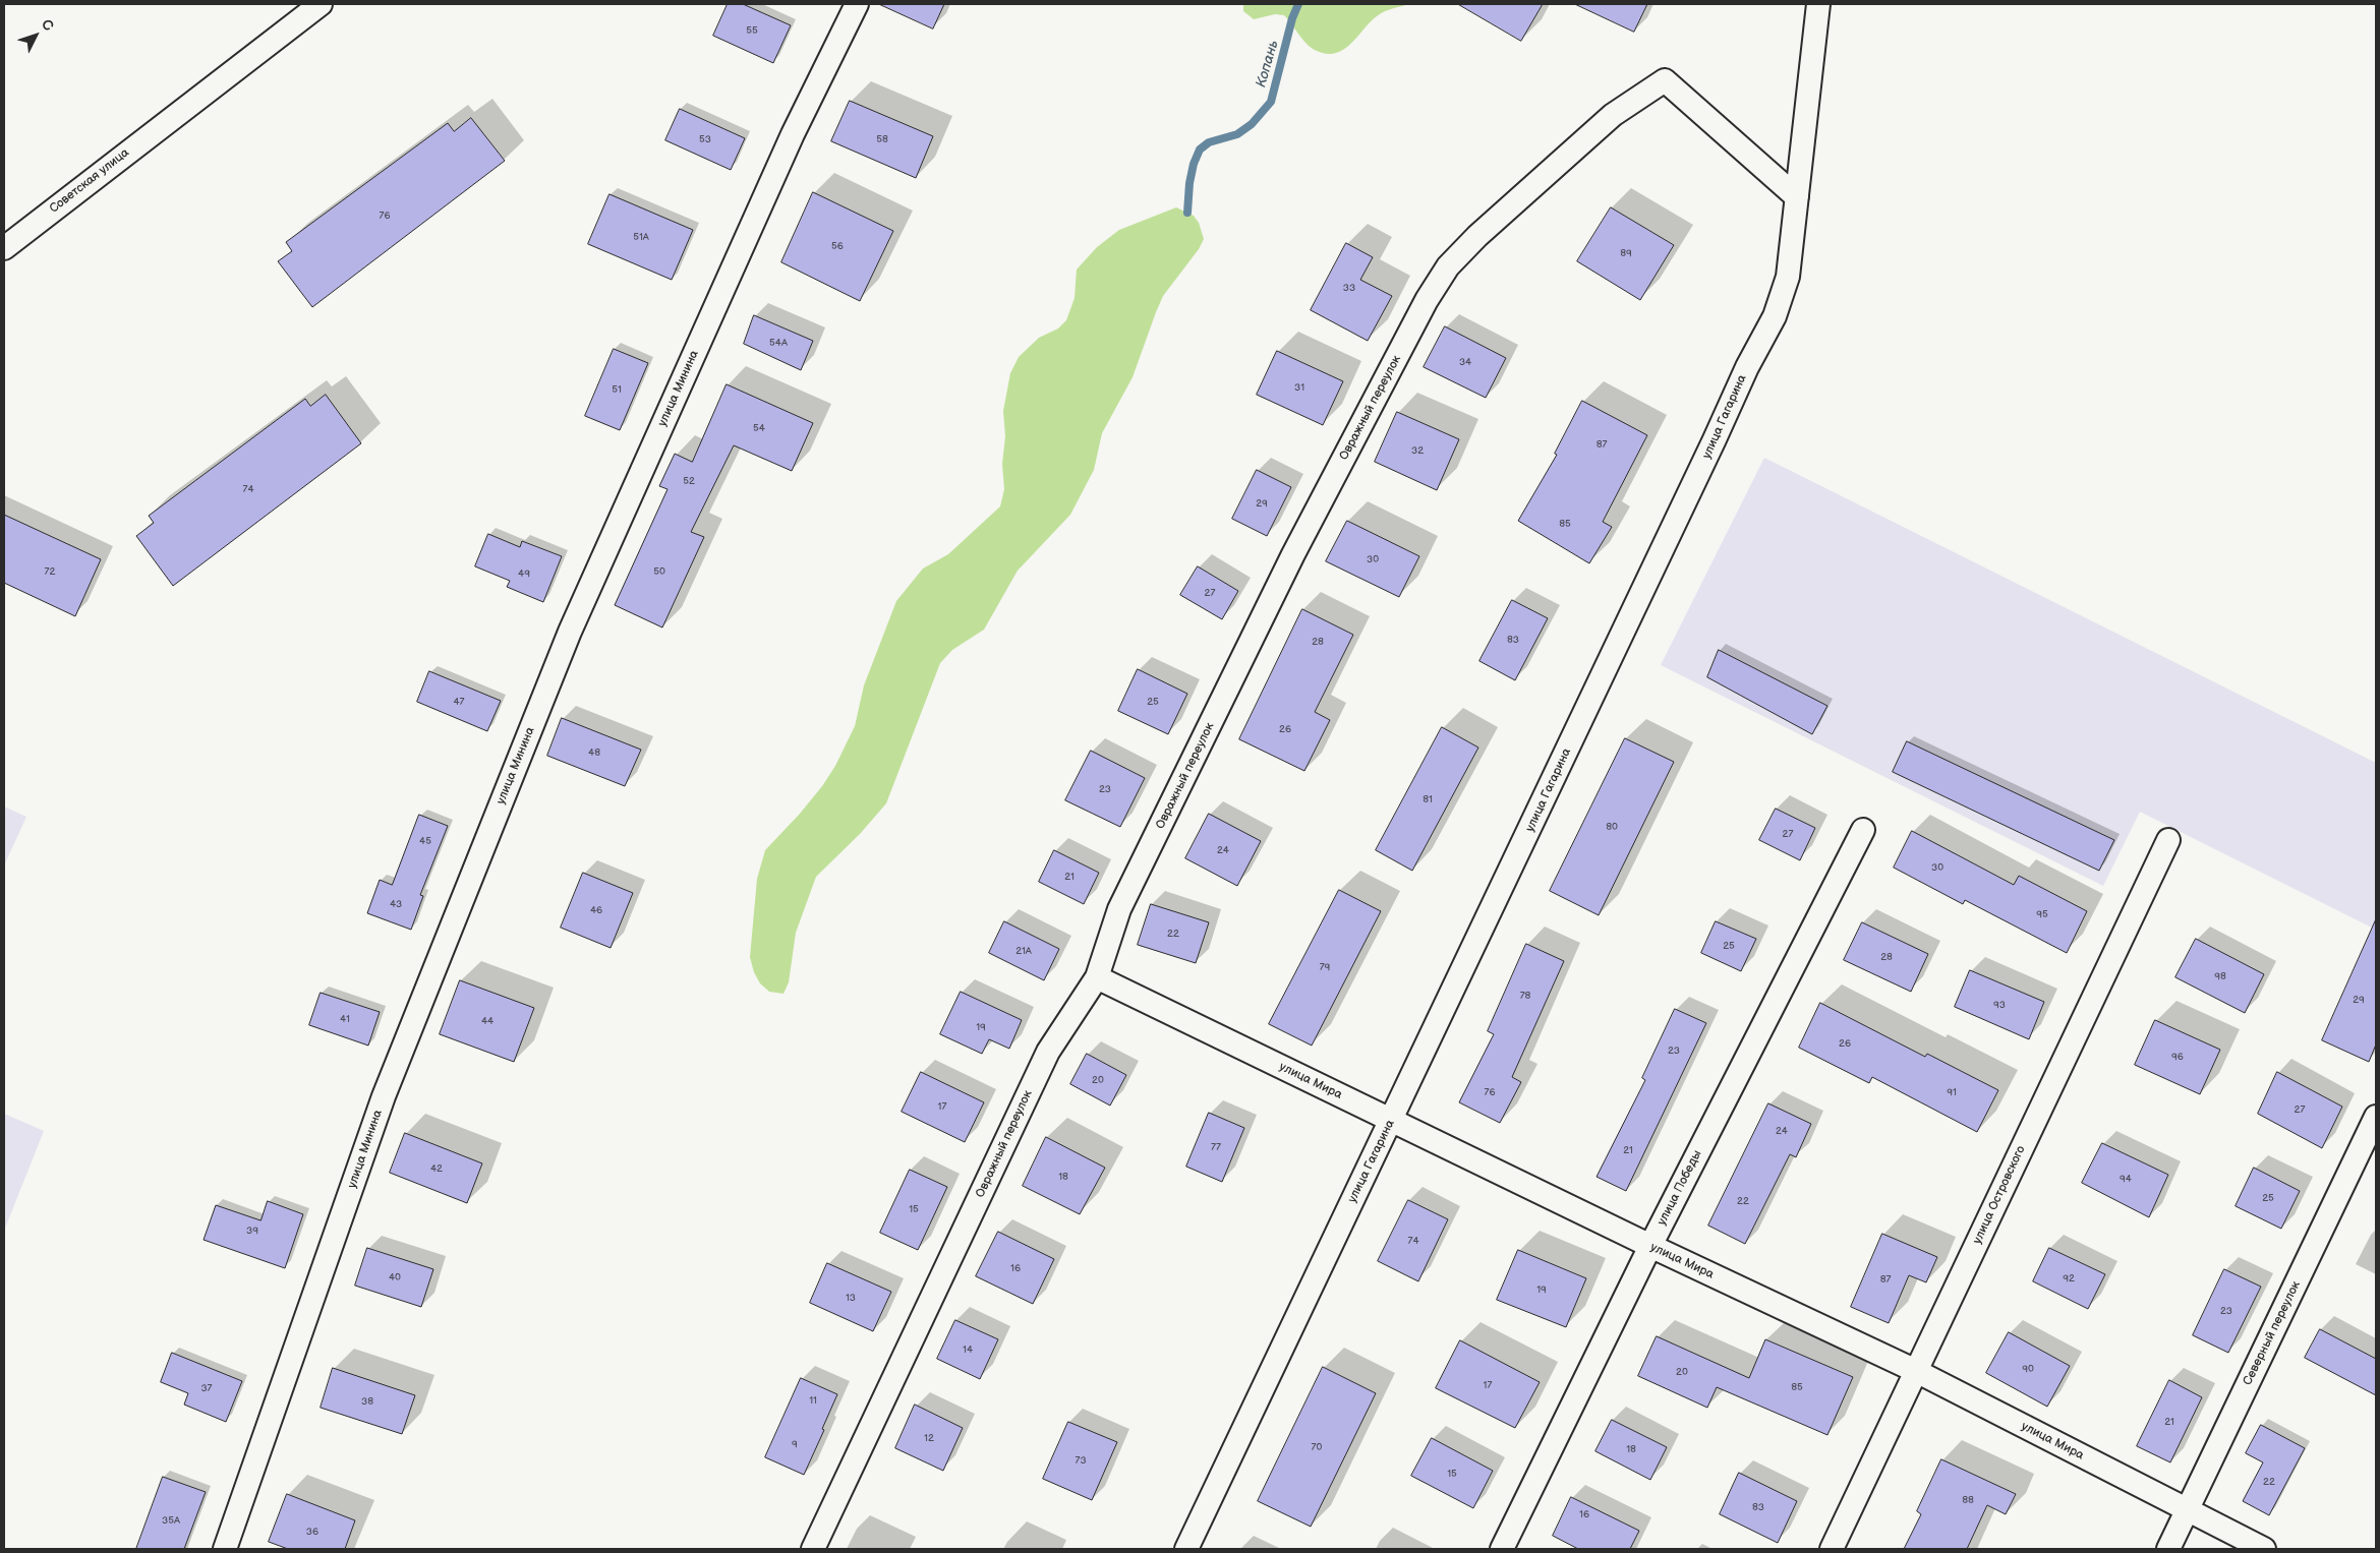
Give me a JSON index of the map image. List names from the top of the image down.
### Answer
{
  "streets": {
    "street": [
      "Советская улица",
      "улица Минина",
      "Овражный переулок",
      "улица Гагарина",
      "улица Мира",
      "улица Победы",
      "улица Островского",
      "Северный переулок"
    ]
  },
  "crossings": [
    ["Овражный переулок", "улица Гагарина"],
    ["Овражный переулок", "улица Мира"],
    ["улица Гагарина", "улица Мира"],
    ["улица Мира", "улица Победы"],
    ["улица Мира", "улица Островского"],
    ["улица Мира", "Северный переулок"]
  ],
  "water": ["Копань"],
  "house_numbers": [
    "55",
    "53",
    "58",
    "76",
    "51А",
    "56",
    "89",
    "33",
    "54А",
    "34",
    "31",
    "51",
    "54",
    "87",
    "32",
    "52",
    "74",
    "29",
    "85",
    "30",
    "72",
    "50",
    "49",
    "27",
    "83",
    "28",
    "47",
    "25",
    "26",
    "48",
    "23",
    "81",
    "80",
    "27",
    "45",
    "24",
    "30",
    "21",
    "43",
    "46",
    "95",
    "22",
    "25",
    "21А",
    "28",
    "79",
    "98",
    "78",
    "29",
    "93",
    "41",
    "44",
    "19",
    "26",
    "23",
    "96",
    "20",
    "76",
    "91",
    "17",
    "27",
    "24",
    "77",
    "21",
    "42",
    "18",
    "94",
    "25",
    "22",
    "15",
    "39",
    "74",
    "16",
    "40",
    "92",
    "87",
    "19",
    "13",
    "23",
    "14",
    "90",
    "20",
    "17",
    "85",
    "37",
    "11",
    "38",
    "21",
    "12",
    "9",
    "70",
    "18",
    "73",
    "15",
    "22",
    "88",
    "83",
    "16",
    "35А",
    "36"
  ],
  "north": "top right"
}
